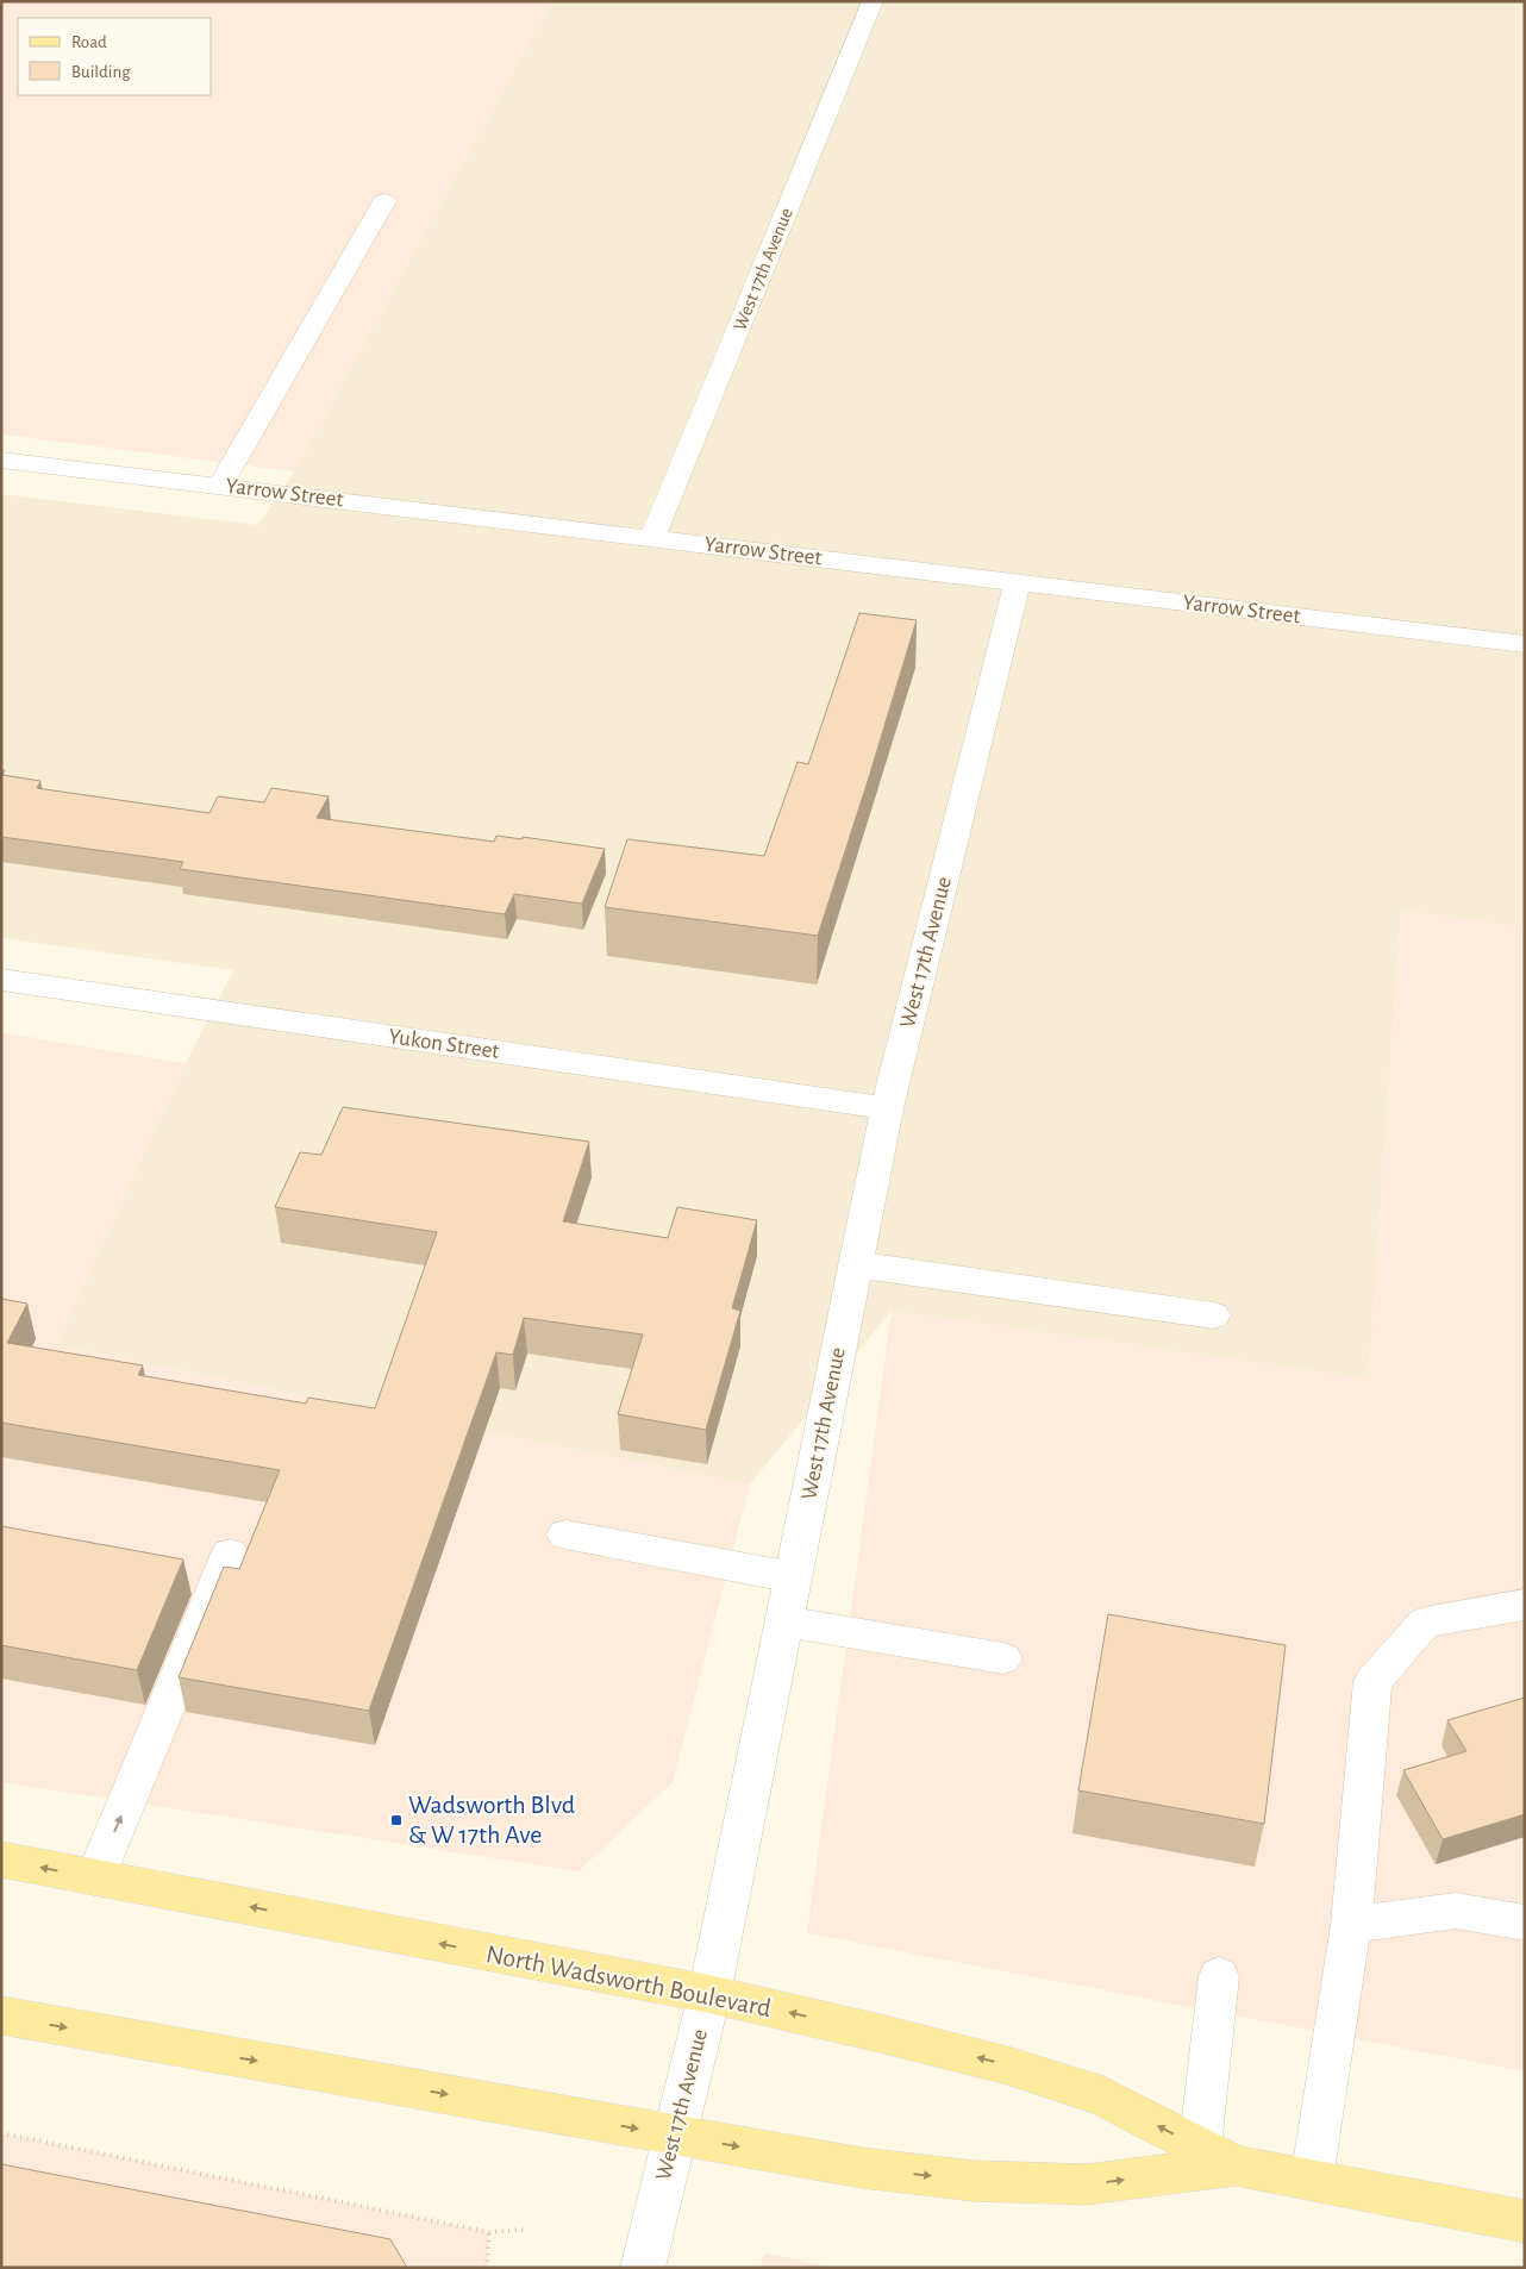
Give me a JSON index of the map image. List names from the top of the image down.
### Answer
{
  "streets": {
    "main road": ["North Wadsworth Boulevard"],
    "street": ["West 17th Avenue", "Yarrow Street", "Yukon Street"]
  },
  "crossings": [
    ["West 17th Avenue", "Yarrow Street"],
    ["West 17th Avenue", "Yukon Street"],
    ["West 17th Avenue", "North Wadsworth Boulevard"]
  ],
  "places": {
    "transit": ["Wadsworth Blvd & W 17th Ave"]
  },
  "legend": ["Road", "Building"]
}
